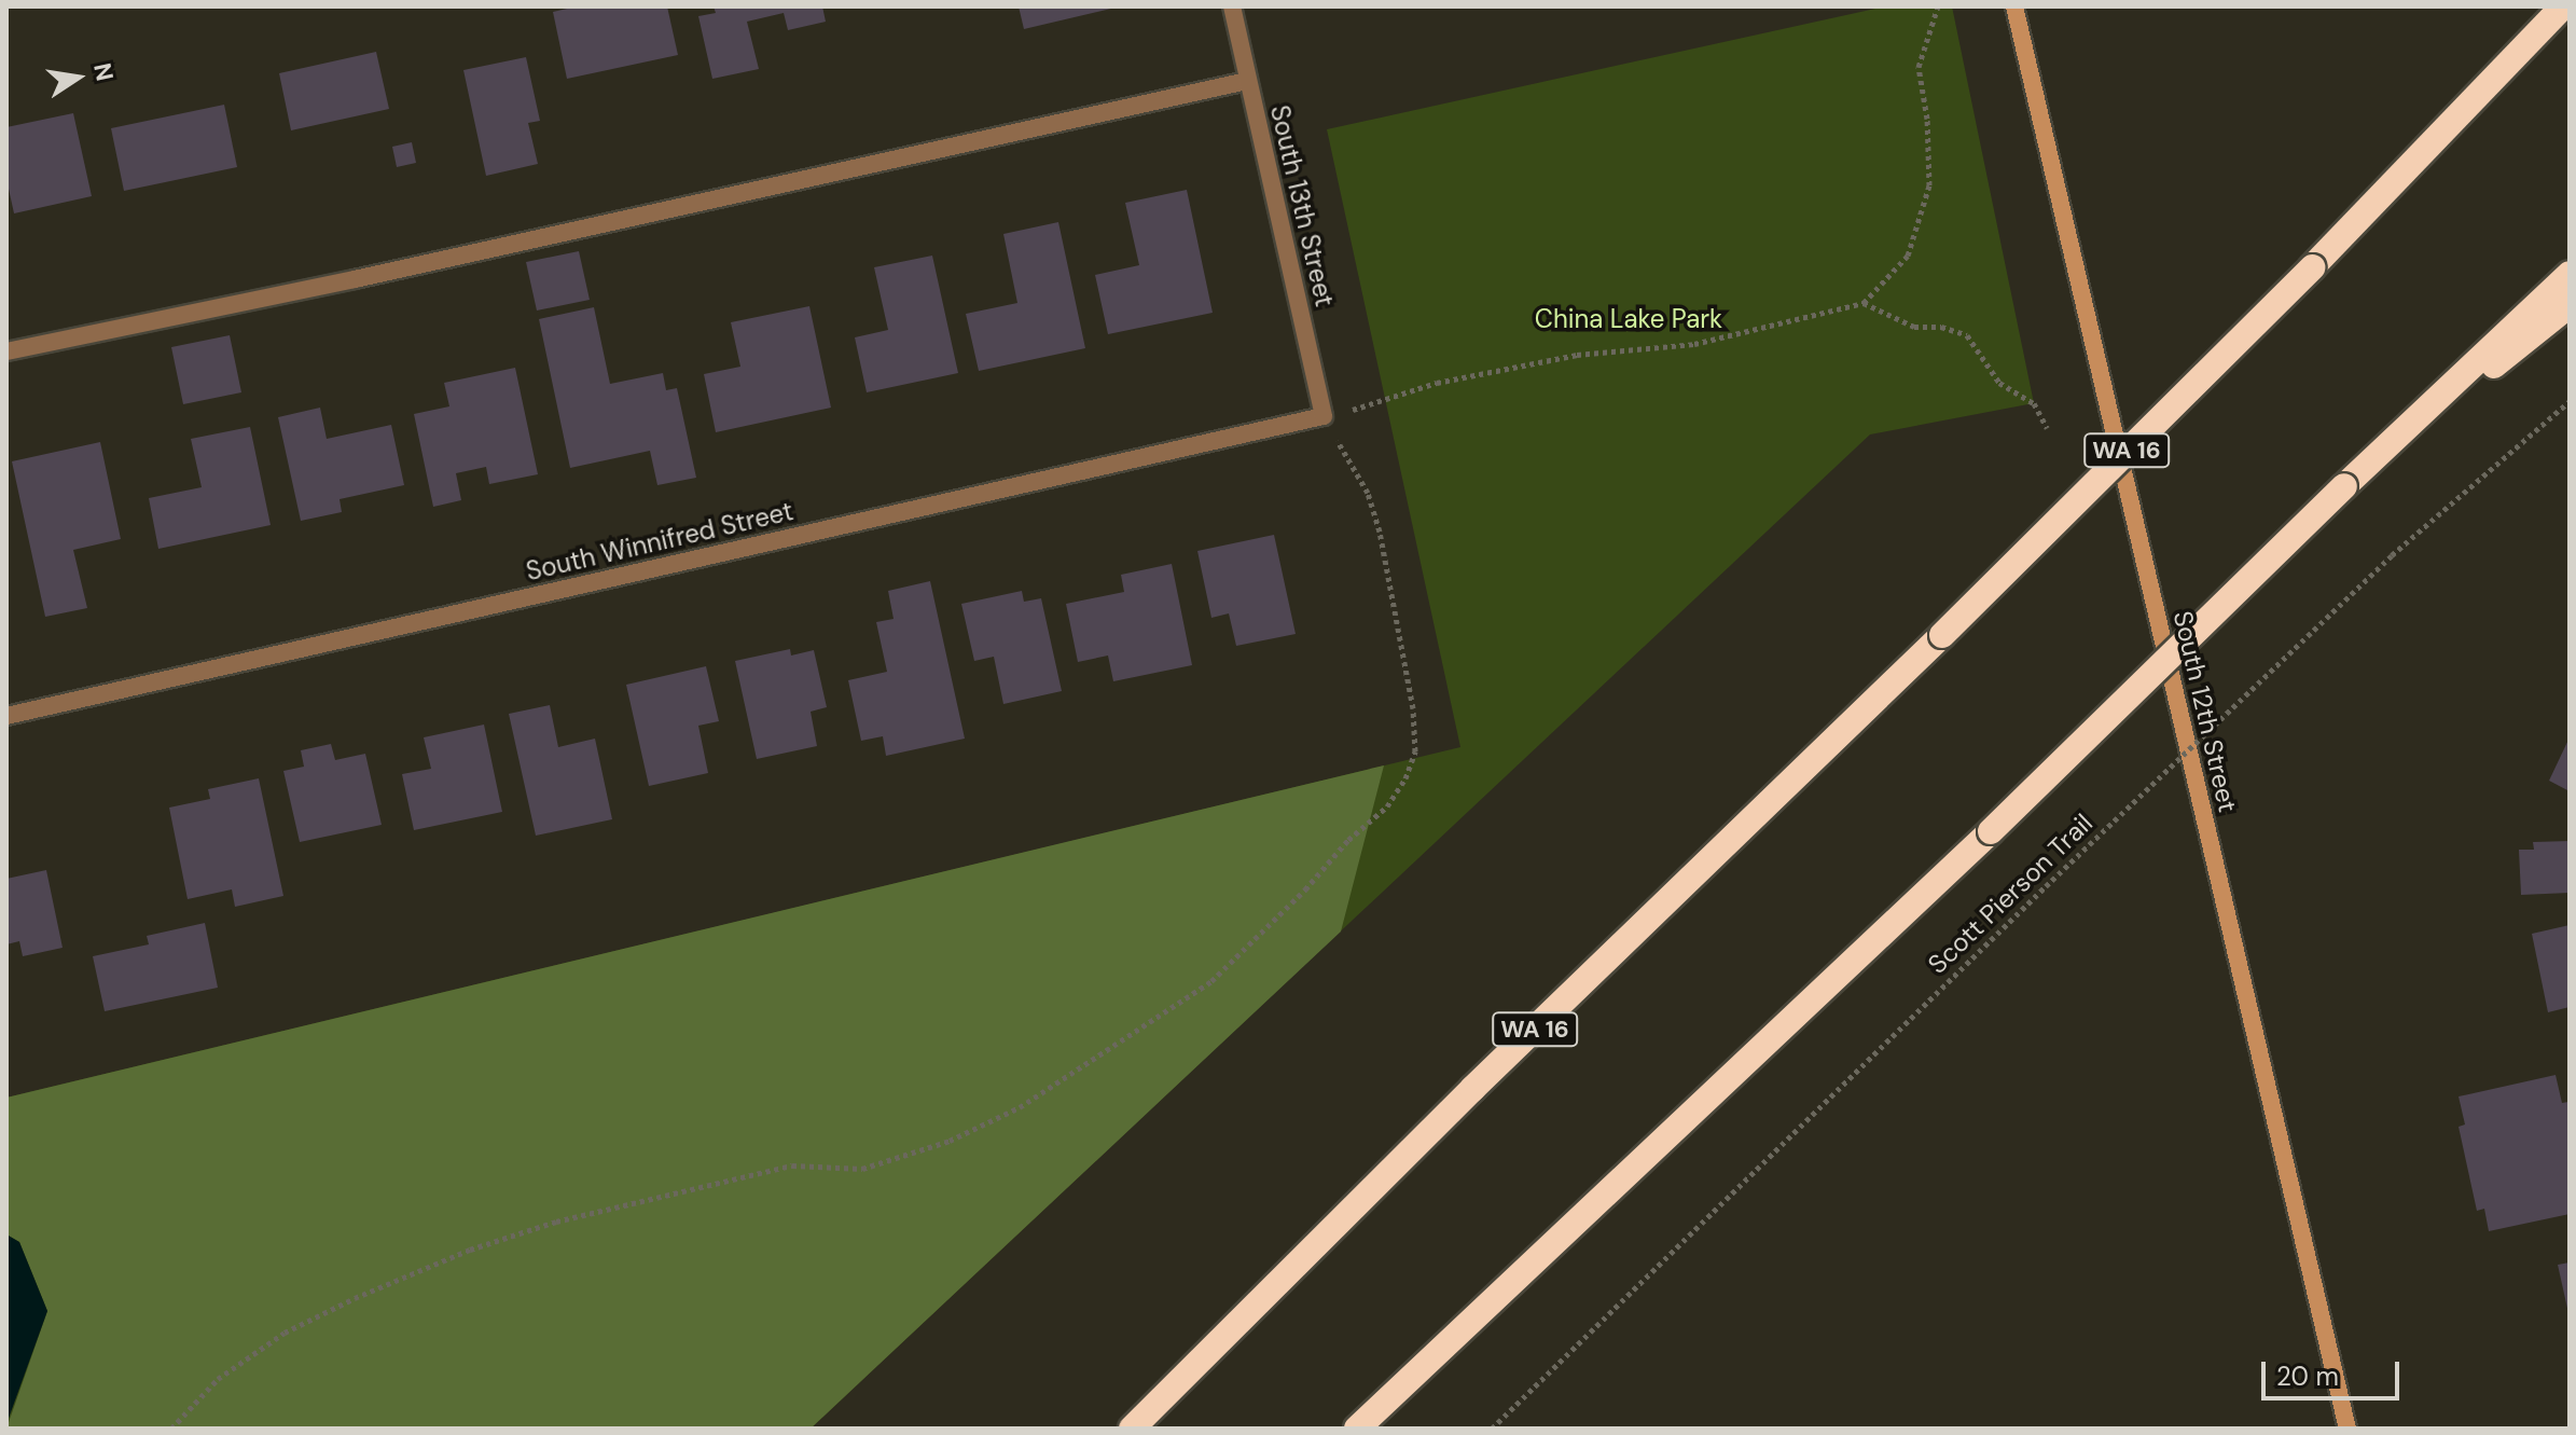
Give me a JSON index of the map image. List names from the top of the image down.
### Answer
{
  "streets": {
    "highway": ["WA 16"],
    "main road": ["South 12th Street"],
    "street": ["South 13th Street", "South Winnifred Street"],
    "path": ["Scott Pierson Trail"]
  },
  "crossings": [
    ["South 13th Street", "South Winnifred Street"]
  ],
  "parks": ["China Lake Park"],
  "scale_bar": "20 m",
  "north": "right"
}
